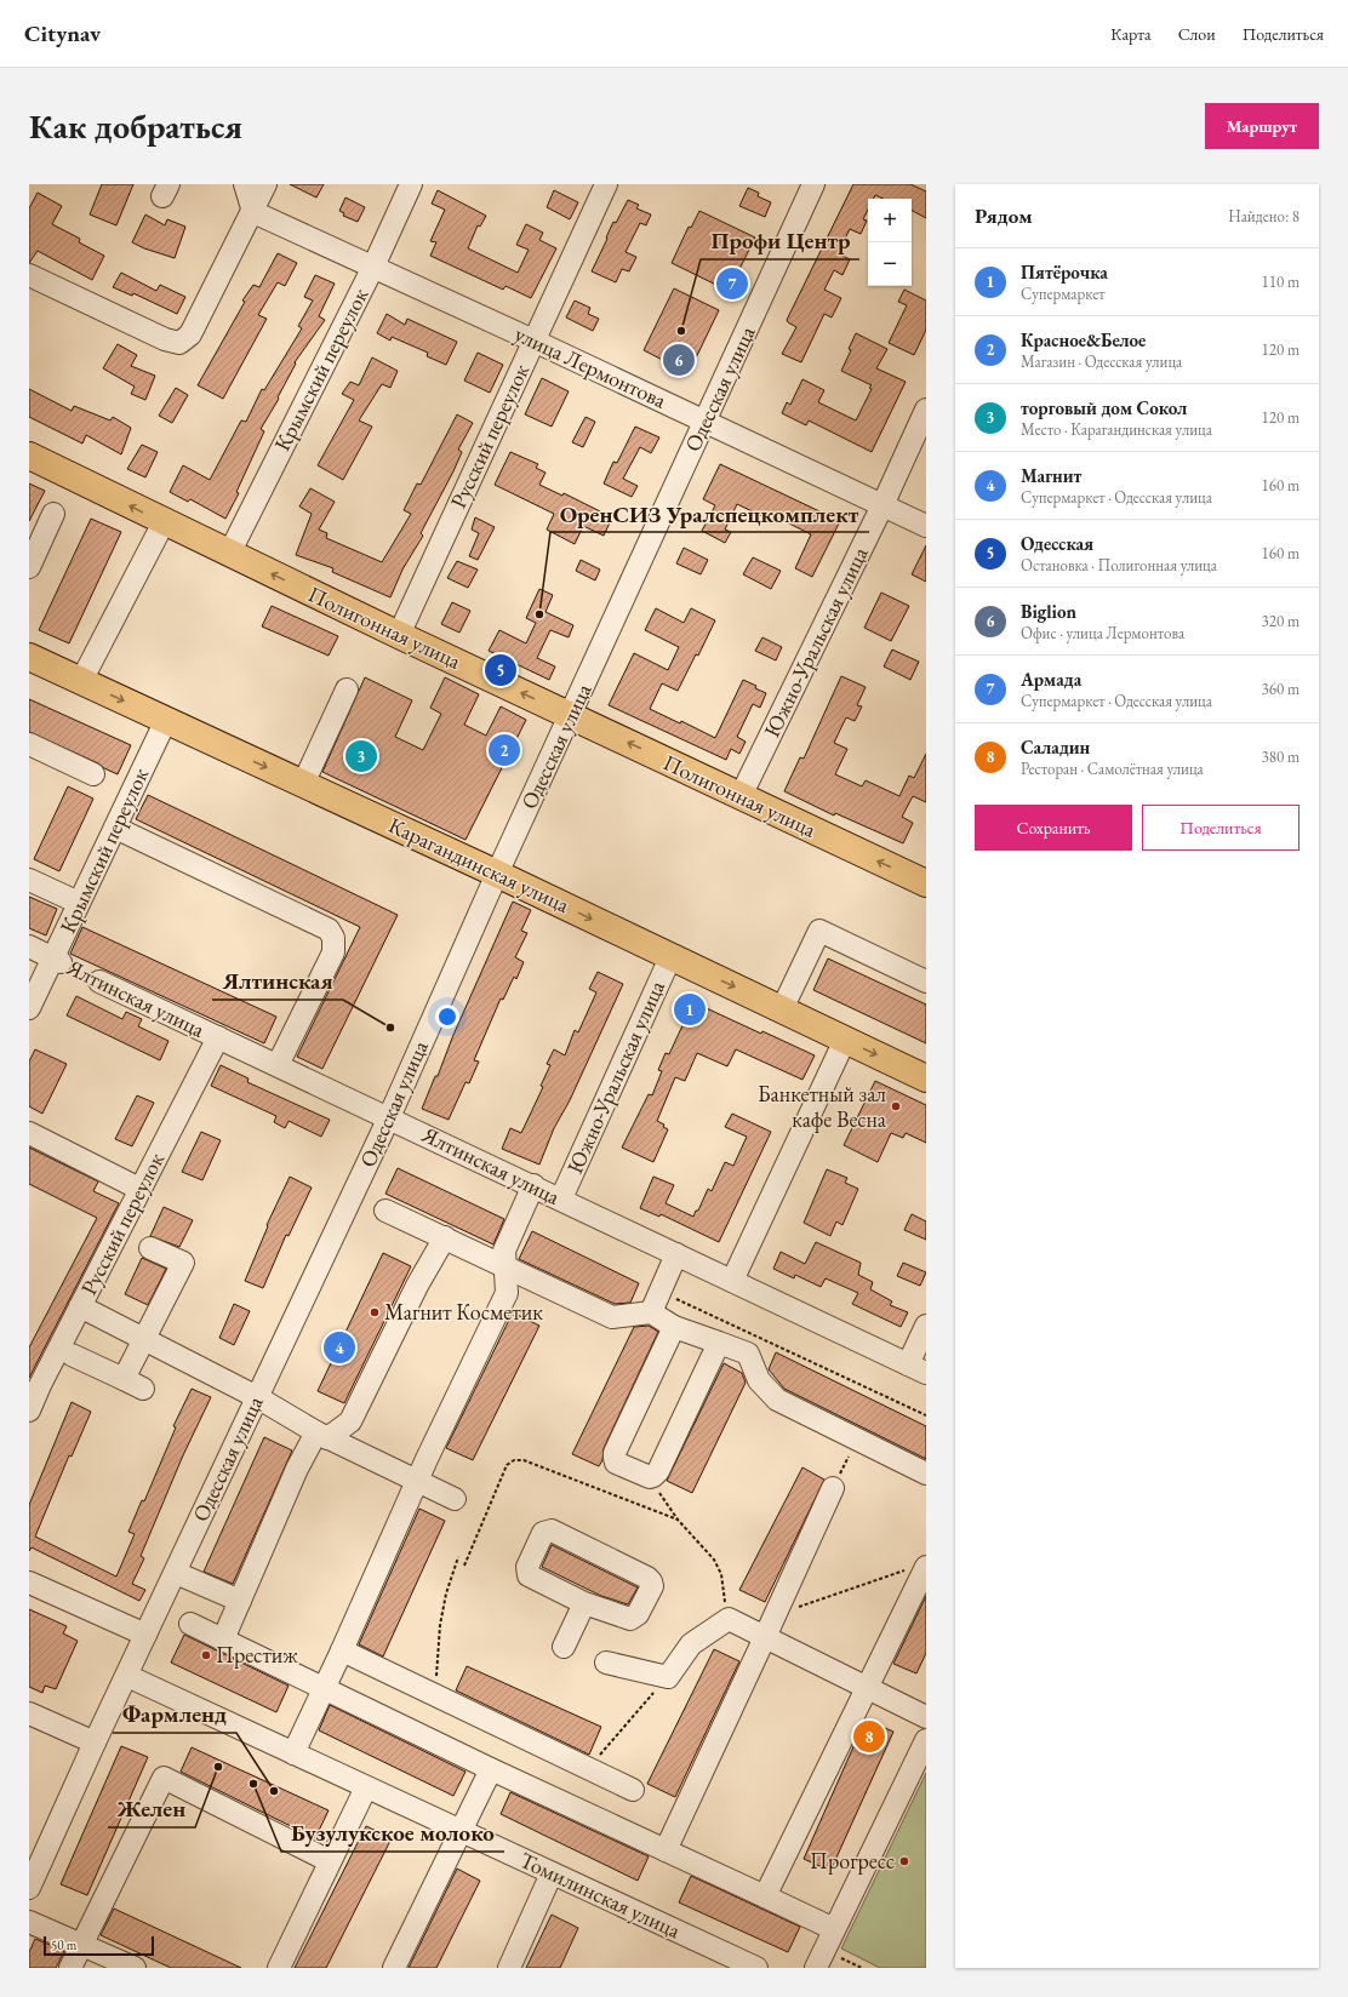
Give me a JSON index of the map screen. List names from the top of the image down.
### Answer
{
  "streets": {
    "main road": ["Полигонная улица", "Карагандинская улица"],
    "street": [
      "улица Лермонтова",
      "Крымский переулок",
      "Одесская улица",
      "Русский переулок",
      "Южно-Уральская улица",
      "Ялтинская улица",
      "Томилинская улица"
    ]
  },
  "crossings": [
    ["улица Лермонтова", "Крымский переулок"],
    ["улица Лермонтова", "Одесская улица"],
    ["улица Лермонтова", "Русский переулок"],
    ["улица Лермонтова", "Южно-Уральская улица"],
    ["Крымский переулок", "Полигонная улица"],
    ["Крымский переулок", "Карагандинская улица"],
    ["Крымский переулок", "Ялтинская улица"],
    ["Одесская улица", "Полигонная улица"],
    ["Одесская улица", "Карагандинская улица"],
    ["Одесская улица", "Ялтинская улица"],
    ["Одесская улица", "Томилинская улица"],
    ["Русский переулок", "Полигонная улица"],
    ["Русский переулок", "Ялтинская улица"],
    ["Полигонная улица", "Южно-Уральская улица"],
    ["Южно-Уральская улица", "Карагандинская улица"],
    ["Южно-Уральская улица", "Ялтинская улица"]
  ],
  "one_way": ["Полигонная улица", "Карагандинская улица"],
  "places": [
    "Профи Центр",
    "ОренСИЗ Уралспецкомплект",
    "Ялтинская",
    "Банкетный зал кафе Весна",
    "Магнит Косметик",
    "Престиж",
    "Желен",
    "Бузулукское молоко",
    "Фармленд",
    "Прогресс"
  ],
  "scale_bar": "50 m",
  "page": {
    "header": "Citynav",
    "nav": ["Карта", "Слои", "Поделиться"],
    "buttons": [
      "Маршрут",
      ["Сохранить", "Поделиться"]
    ],
    "title": "Как добраться",
    "heading": ["Рядом", "Найдено: 8"],
    "map_buttons": ["+", "−"],
    "list": [
      {
        "mark": "1",
        "name": "Пятёрочка",
        "note": "Супермаркет",
        "value": "110 m"
      },
      {
        "mark": "2",
        "name": "Красное&Белое",
        "note": "Магазин · Одесская улица",
        "value": "120 m"
      },
      {
        "mark": "3",
        "name": "торговый дом Сокол",
        "note": "Место · Карагандинская улица",
        "value": "120 m"
      },
      {
        "mark": "4",
        "name": "Магнит",
        "note": "Супермаркет · Одесская улица",
        "value": "160 m"
      },
      {
        "mark": "5",
        "name": "Одесская",
        "note": "Остановка · Полигонная улица",
        "value": "160 m"
      },
      {
        "mark": "6",
        "name": "Biglion",
        "note": "Офис · улица Лермонтова",
        "value": "320 m"
      },
      {
        "mark": "7",
        "name": "Армада",
        "note": "Супермаркет · Одесская улица",
        "value": "360 m"
      },
      {
        "mark": "8",
        "name": "Саладин",
        "note": "Ресторан · Самолётная улица",
        "value": "380 m"
      }
    ],
    "pins": [
      "7",
      "6",
      "5",
      "2",
      "3",
      "1",
      "4",
      "8"
    ],
    "scale": "50 m"
  }
}
